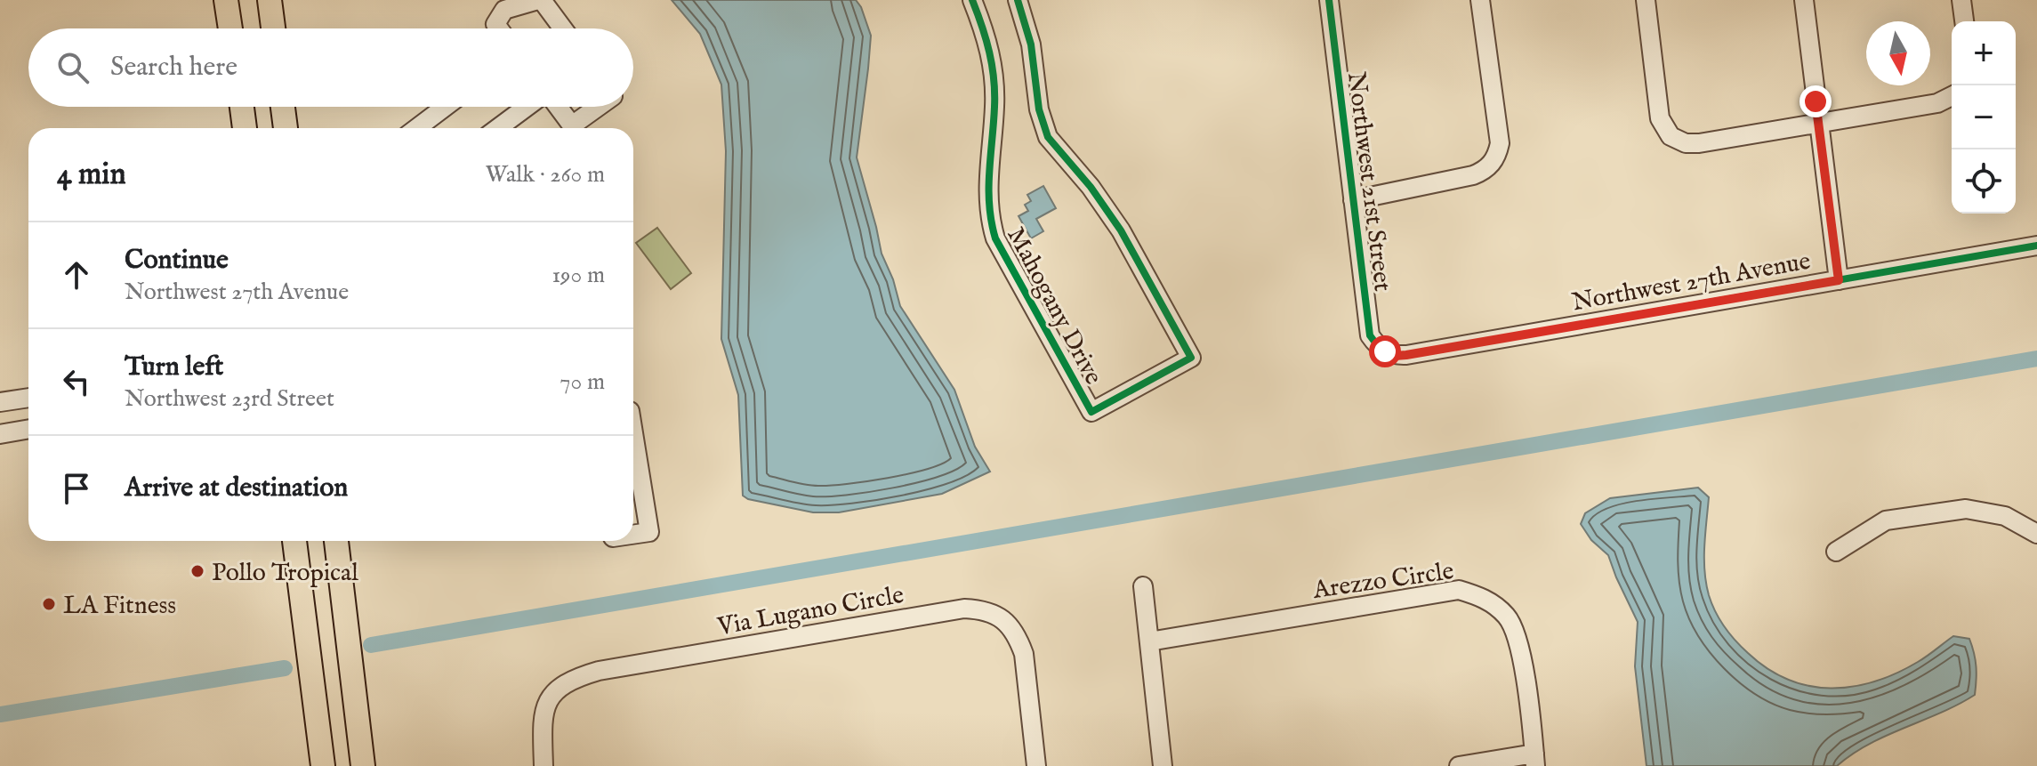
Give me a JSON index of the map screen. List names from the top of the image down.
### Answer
{
  "streets": {
    "street": [
      "Northwest 21st Street",
      "Northwest 27th Avenue",
      "Mahogany Drive",
      "Arezzo Circle",
      "Via Lugano Circle"
    ]
  },
  "crossings": [
    ["Northwest 21st Street", "Northwest 27th Avenue"]
  ],
  "places": ["Pollo Tropical", "LA Fitness"],
  "north": "bottom",
  "page": {
    "map_buttons": ["+", "−"],
    "search": "Search here",
    "heading": ["4 min", "Walk · 260 m"],
    "list": [
      ["Continue", "Northwest 27th Avenue", "190 m"],
      ["Turn left", "Northwest 23rd Street", "70 m"],
      "Arrive at destination"
    ]
  }
}
